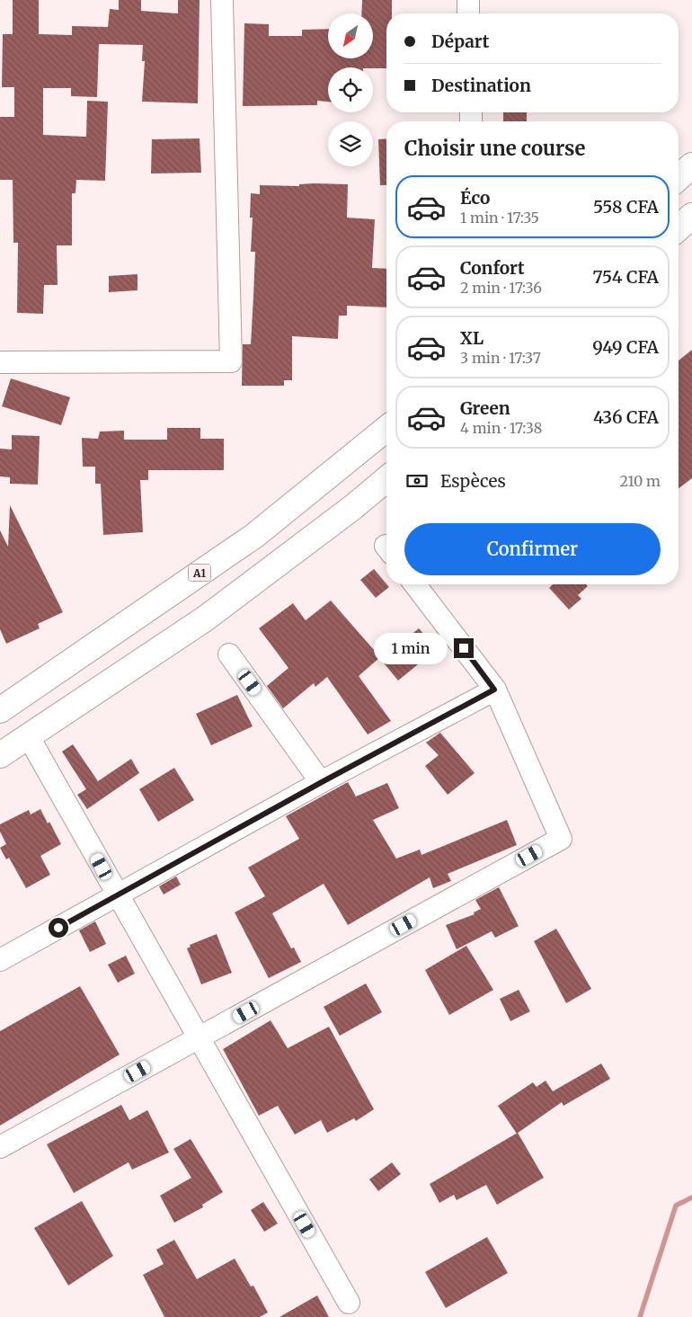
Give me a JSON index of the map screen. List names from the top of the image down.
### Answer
{
  "streets": {
    "main road": ["A1"]
  },
  "north": "bottom left",
  "page": {
    "banner": ["Départ", "Destination"],
    "heading": "Choisir une course",
    "list": [
      {
        "name": "Éco",
        "note": "1 min · 17:35",
        "value": "558 CFA"
      },
      {
        "name": "Confort",
        "note": "2 min · 17:36",
        "value": "754 CFA"
      },
      {
        "name": "XL",
        "note": "3 min · 17:37",
        "value": "949 CFA"
      },
      {
        "name": "Green",
        "note": "4 min · 17:38",
        "value": "436 CFA"
      }
    ],
    "pay": ["Espèces", "210 m"],
    "buttons": "Confirmer",
    "bubble": "1 min"
  }
}
